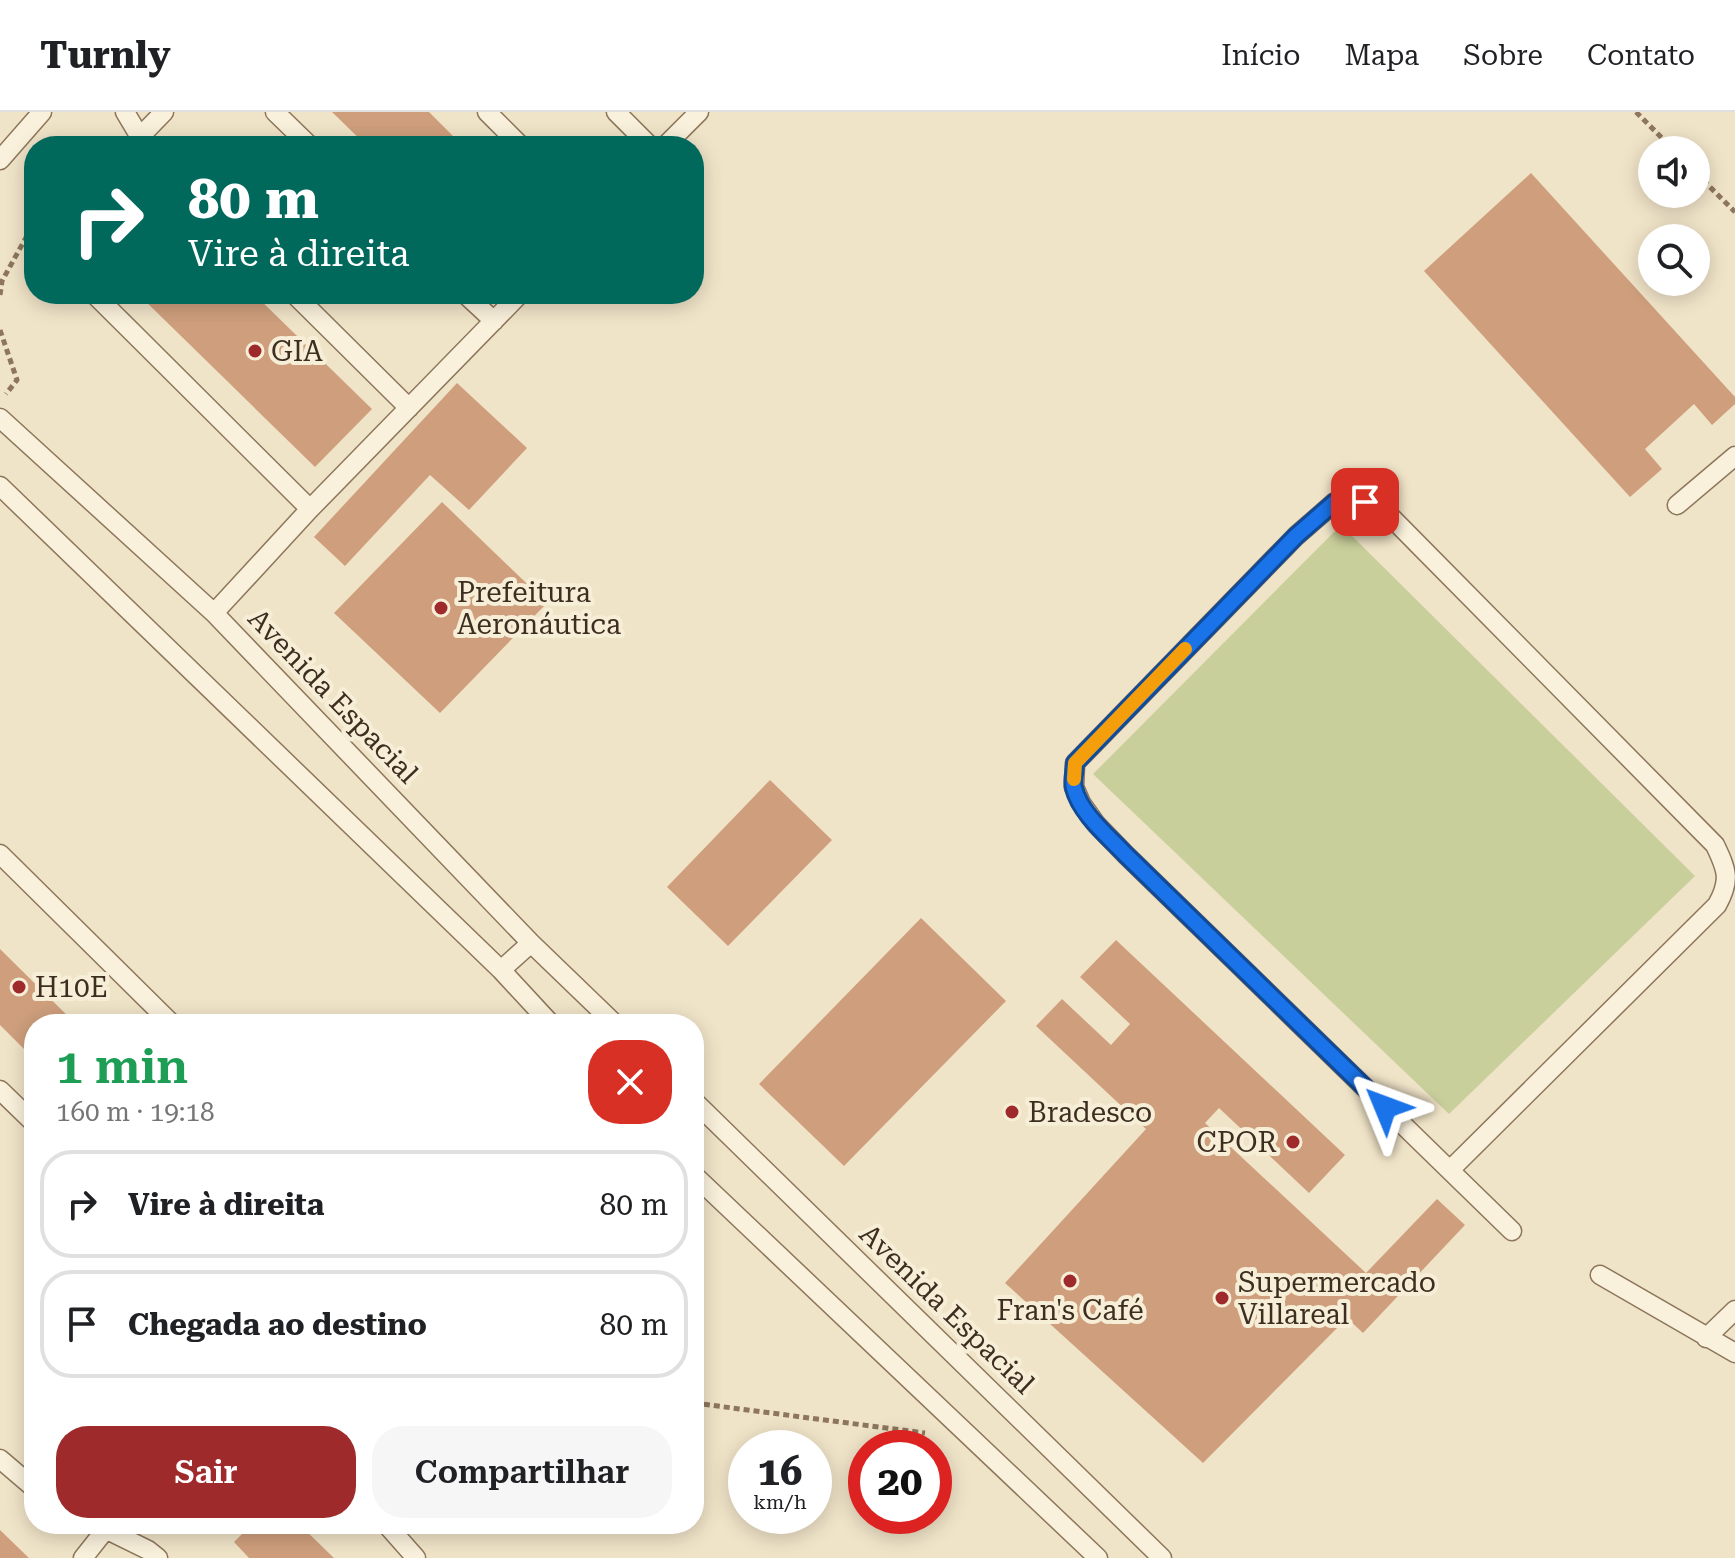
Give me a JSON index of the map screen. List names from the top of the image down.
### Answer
{
  "streets": {
    "lane": ["Avenida Espacial"]
  },
  "places": [
    "GIA",
    "Prefeitura Aeronáutica",
    "H10E",
    "Bradesco",
    "CPOR",
    "Fran's Café",
    "Supermercado Villareal"
  ],
  "page": {
    "header": "Turnly",
    "nav": [
      "Início",
      "Mapa",
      "Sobre",
      "Contato"
    ],
    "turn": ["80 m", "Vire à direita"],
    "heading": ["1 min", "160 m · 19:18"],
    "list": [
      {
        "name": "Vire à direita",
        "value": "80 m"
      },
      {
        "name": "Chegada ao destino",
        "value": "80 m"
      }
    ],
    "buttons": ["Sair", "Compartilhar"],
    "speed": "16 km/h",
    "limit": "20"
  }
}
